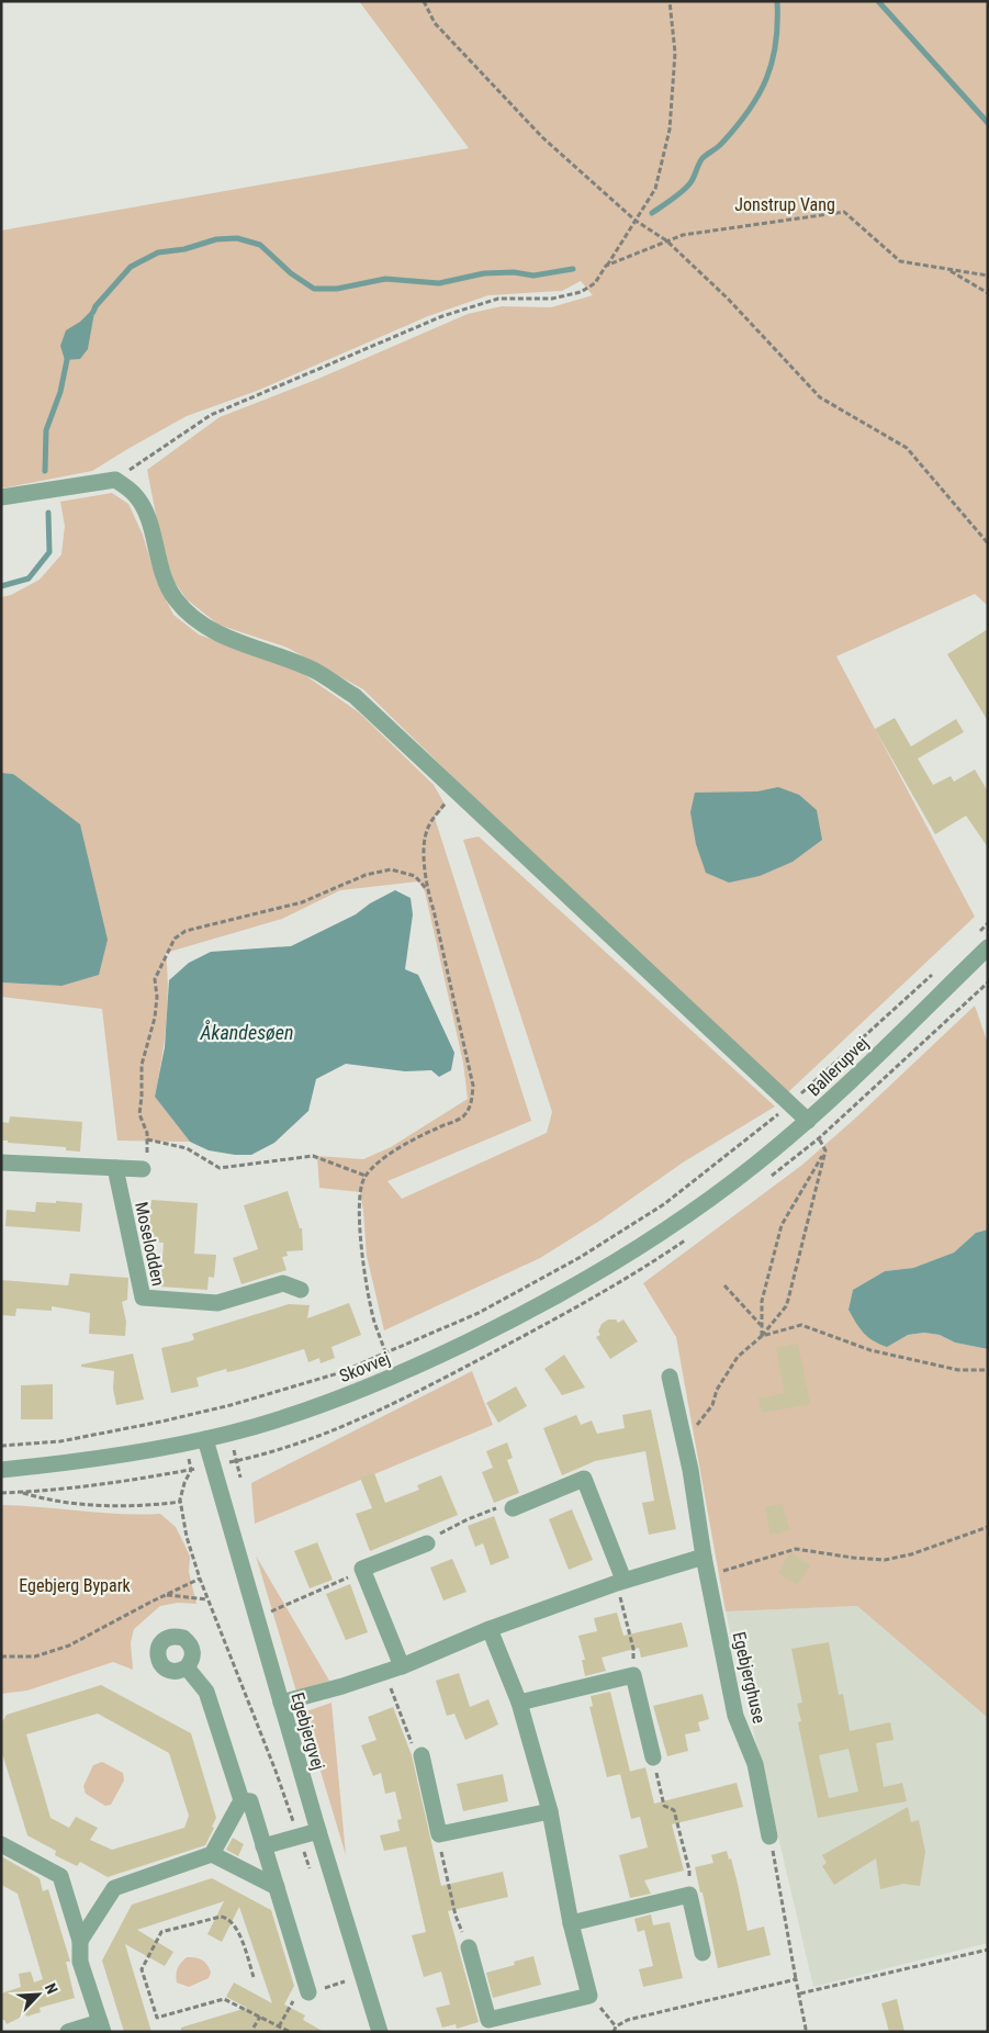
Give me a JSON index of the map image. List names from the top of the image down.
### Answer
{
  "streets": {
    "street": [
      "Ballerupvej",
      "Moselodden",
      "Skovvej",
      "Egebjerghuse",
      "Egebjergvej"
    ]
  },
  "crossings": [
    ["Ballerupvej", "Skovvej"],
    ["Skovvej", "Egebjergvej"]
  ],
  "water": ["Åkandesøen"],
  "parks": ["Jonstrup Vang", "Egebjerg Bypark"],
  "north": "top right"
}
